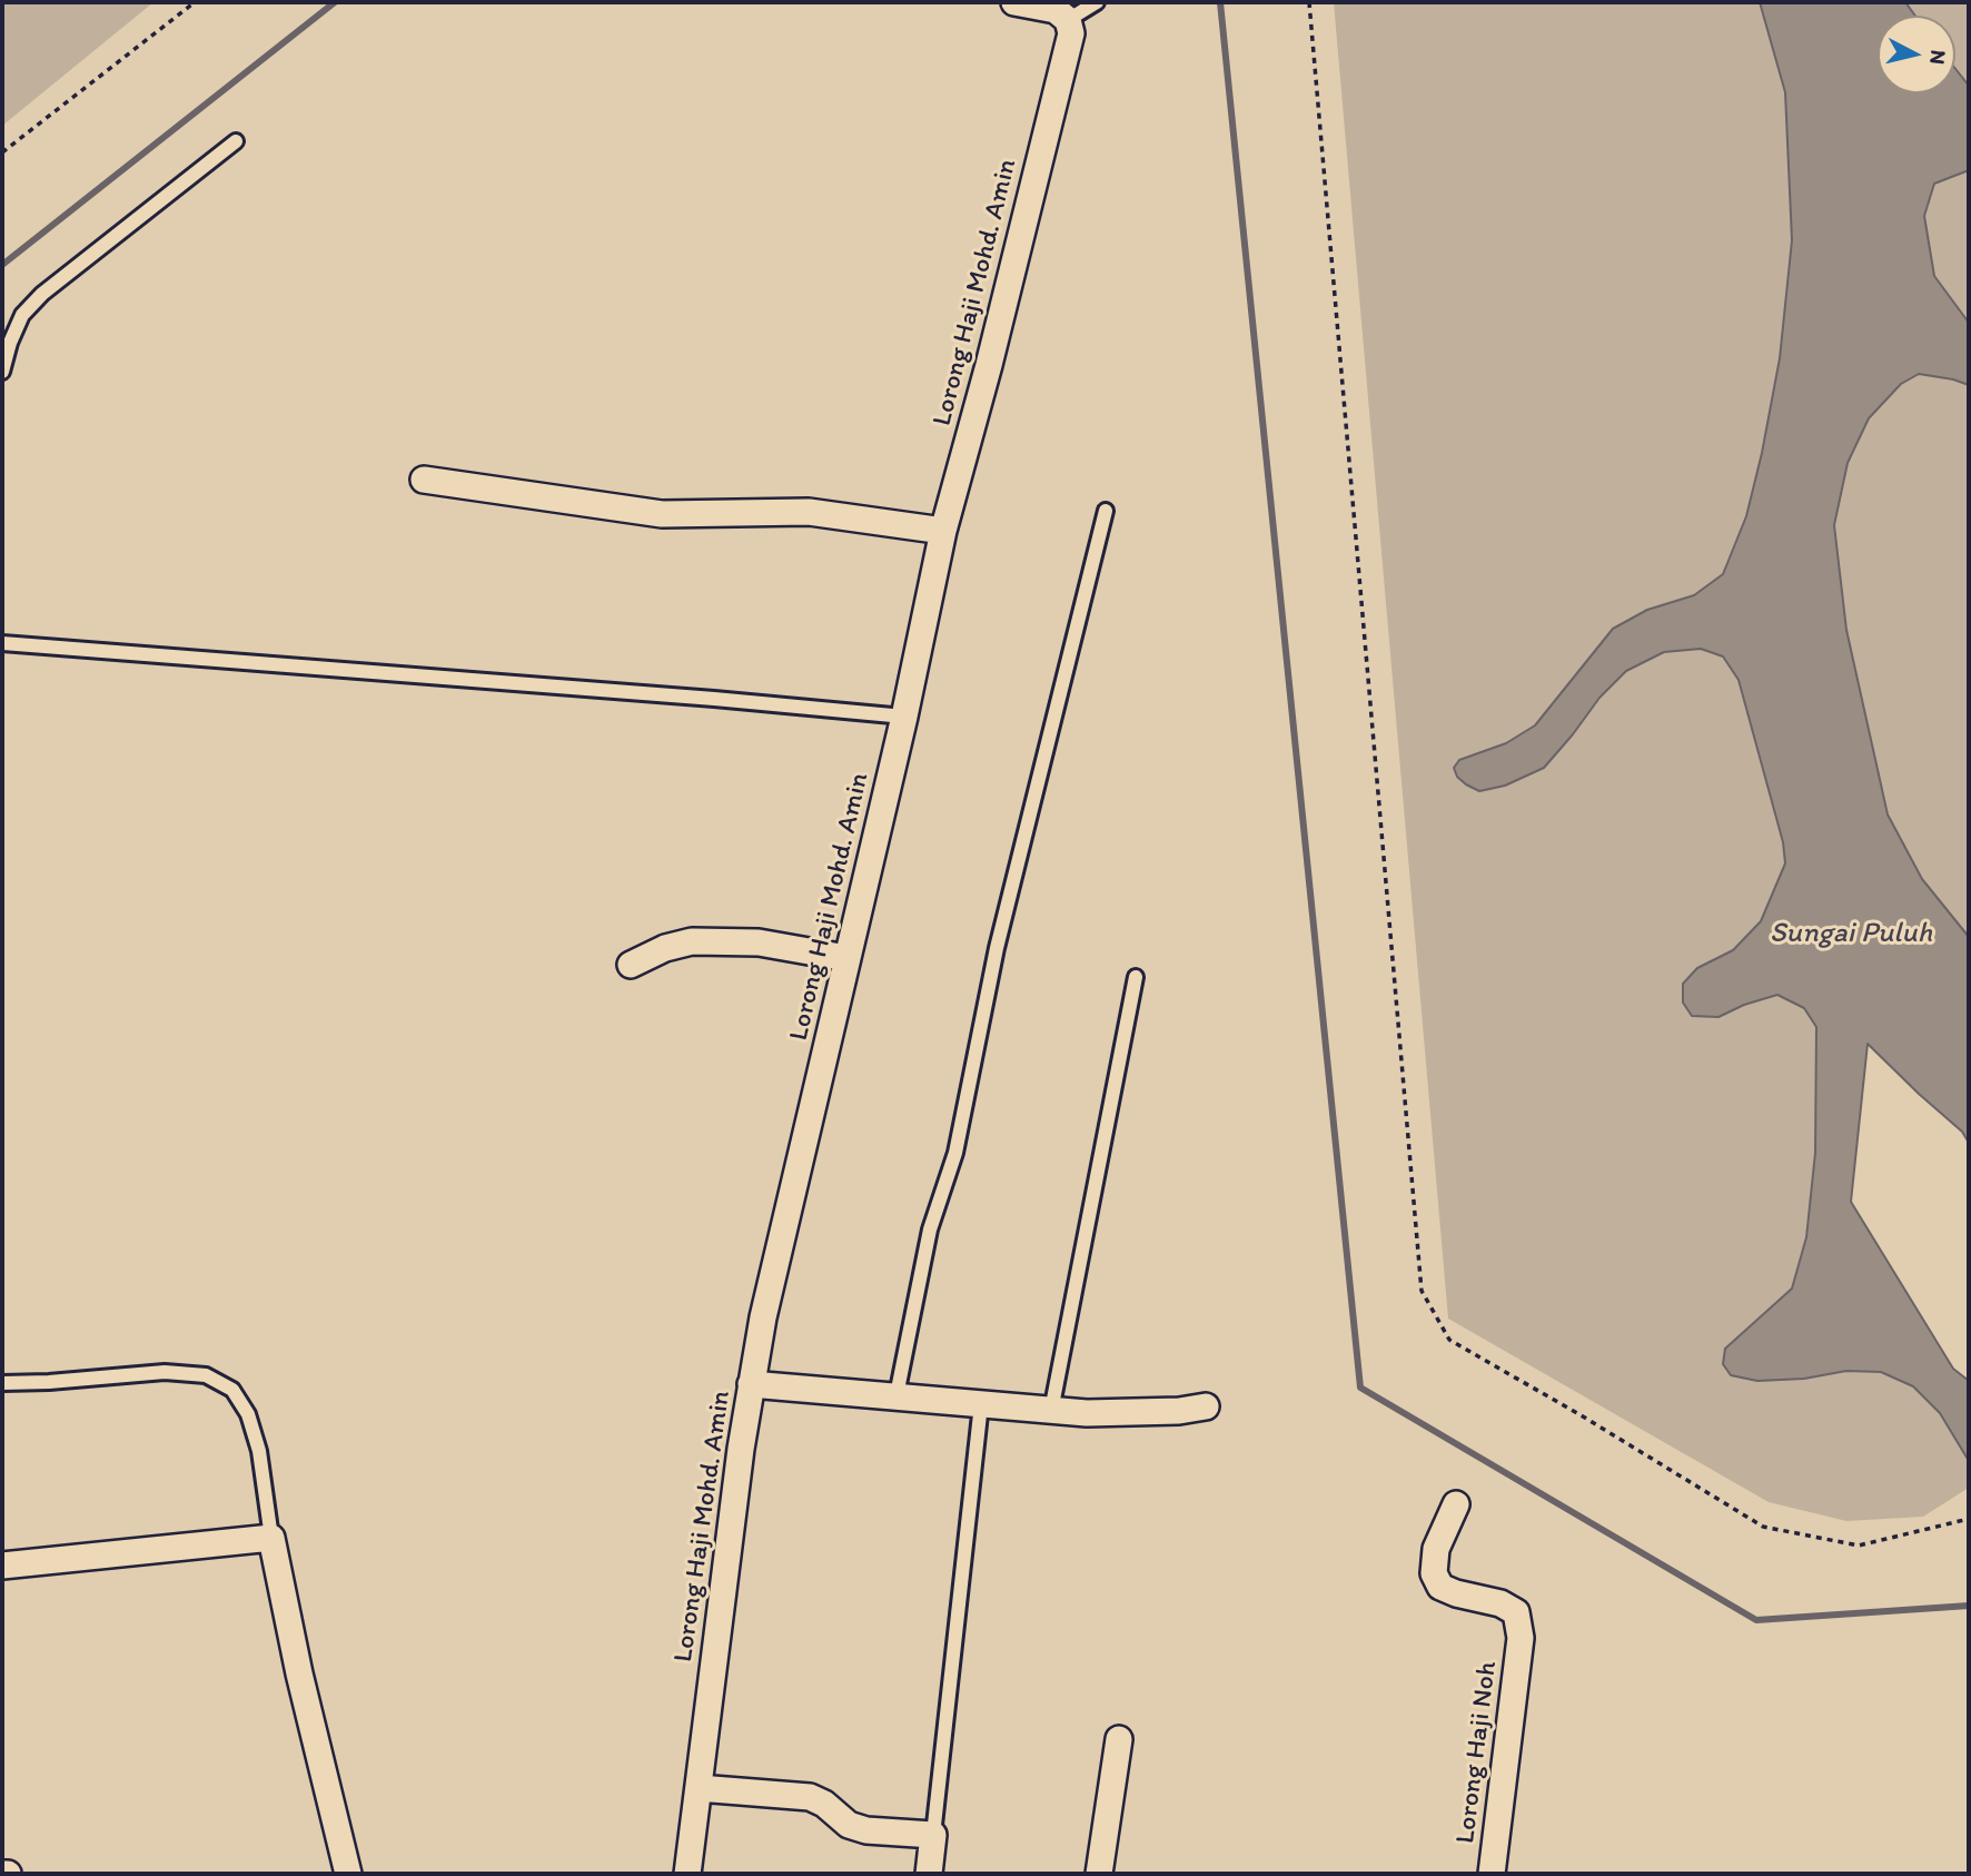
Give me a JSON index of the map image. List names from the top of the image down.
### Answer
{
  "streets": {
    "street": ["Lorong Haji Mohd. Amin", "Lorong Haji Noh"]
  },
  "water": ["Sungai Puluh"],
  "north": "right"
}
